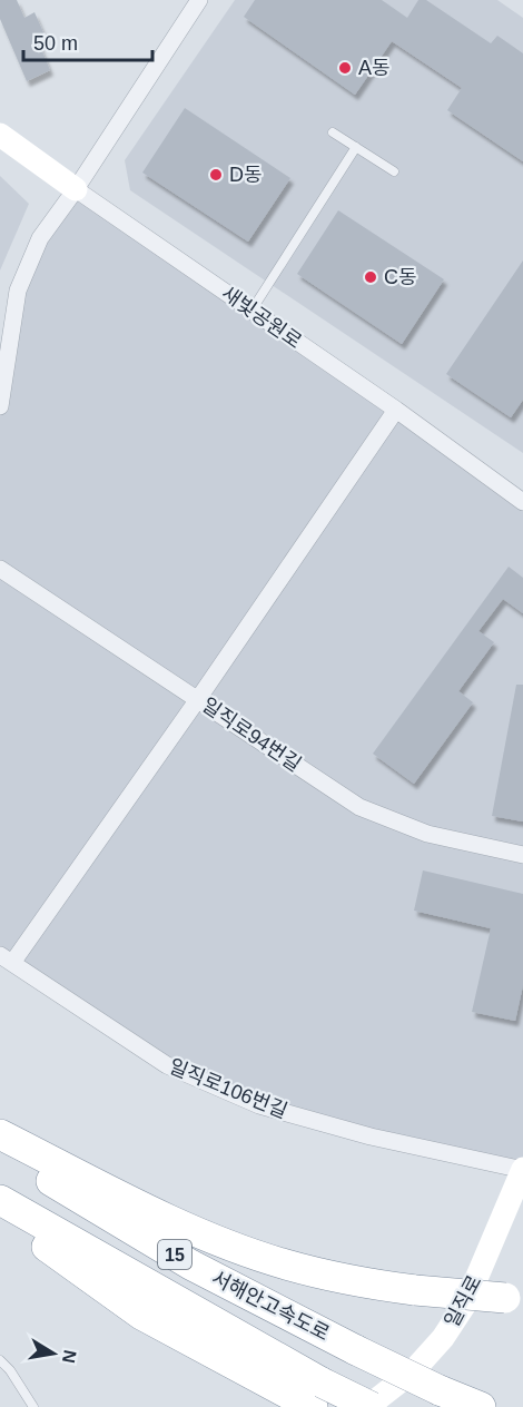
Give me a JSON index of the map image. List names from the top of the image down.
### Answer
{
  "streets": {
    "highway": ["15", "서해안고속도로"],
    "main road": ["새빛공원로", "일직로"],
    "street": ["일직로94번길", "일직로106번길"]
  },
  "crossings": [
    ["일직로106번길", "일직로"],
    ["일직로", "서해안고속도로"]
  ],
  "places": ["A동", "D동", "C동"],
  "scale_bar": "50 m",
  "north": "right"
}
